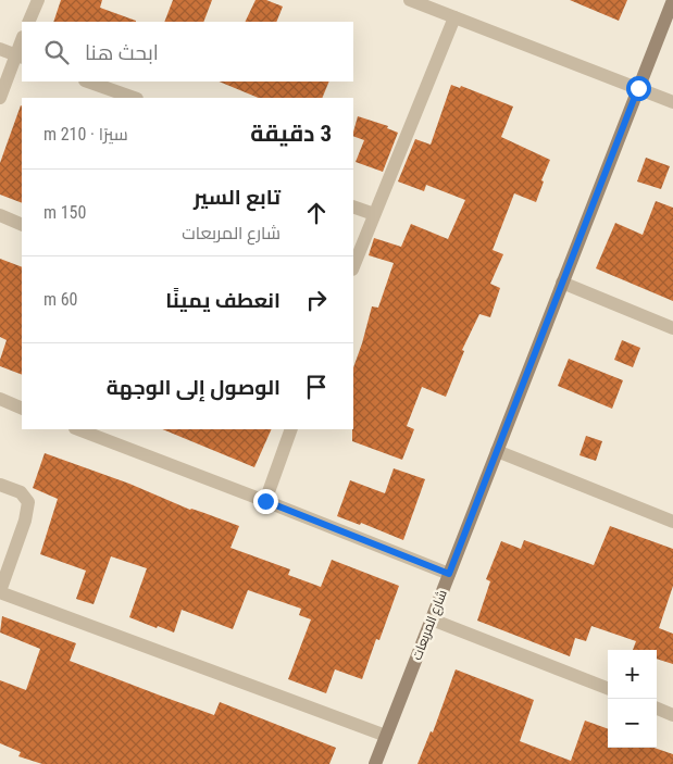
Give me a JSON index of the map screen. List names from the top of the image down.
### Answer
{
  "streets": {
    "street": ["شارع المربعات"]
  },
  "page": {
    "search": "ابحث هنا",
    "heading": ["3 دقيقة", "سيرًا · 210 m"],
    "list": [
      ["تابع السير", "شارع المربعات", "150 m"],
      ["انعطف يمينًا", "60 m"],
      "الوصول إلى الوجهة"
    ],
    "map_buttons": ["+", "−"]
  }
}
